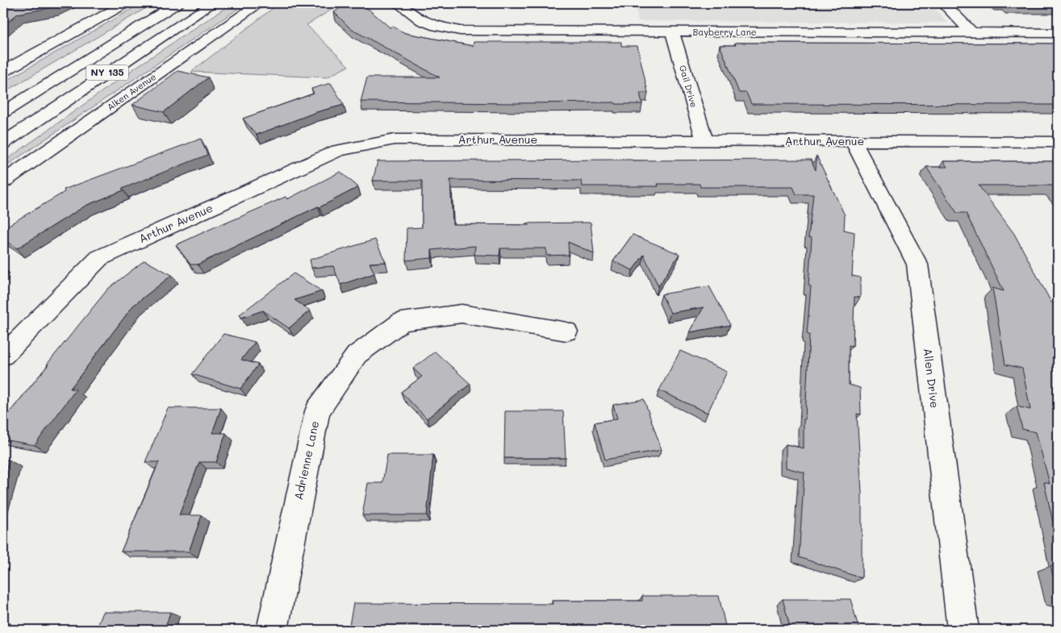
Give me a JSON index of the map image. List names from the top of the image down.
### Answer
{
  "streets": {
    "main road": [
      "Bayberry Lane",
      "NY 135",
      "Gail Drive",
      "Alken Avenue",
      "Arthur Avenue",
      "Allen Drive",
      "Adrienne Lane"
    ]
  },
  "crossings": [
    ["Bayberry Lane", "Gail Drive"],
    ["Gail Drive", "Arthur Avenue"],
    ["Arthur Avenue", "Allen Drive"]
  ]
}
